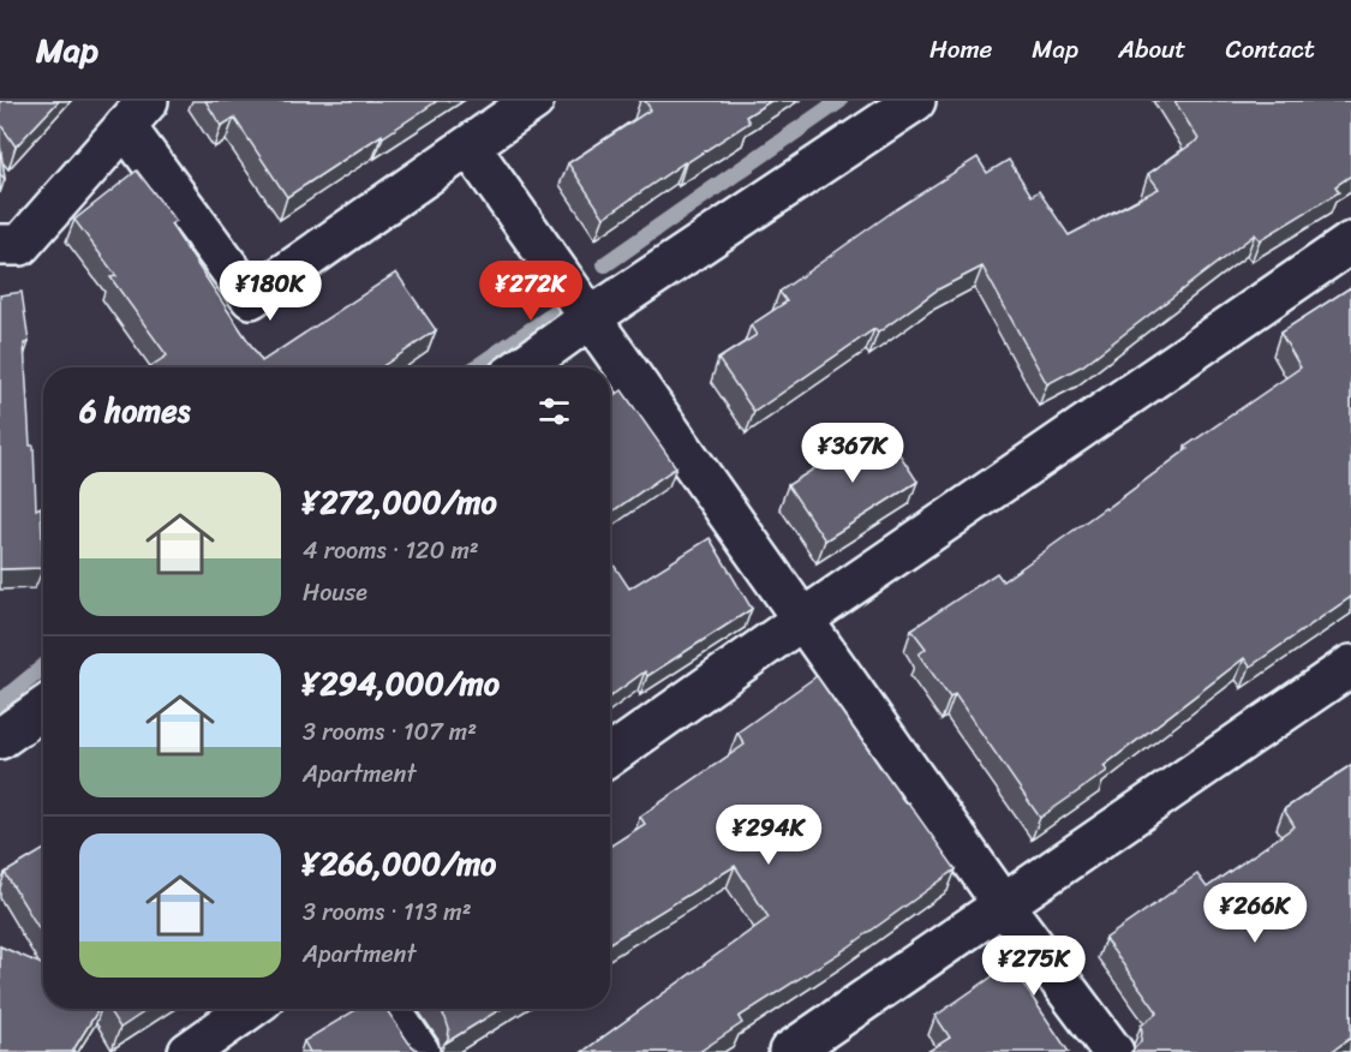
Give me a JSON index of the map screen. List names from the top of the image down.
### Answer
{
  "page": {
    "header": "Map",
    "nav": [
      "Home",
      "Map",
      "About",
      "Contact"
    ],
    "price": [
      "¥180K",
      "¥272K",
      "¥367K",
      "¥294K",
      "¥266K",
      "¥275K"
    ],
    "heading": "6 homes",
    "list": [
      {
        "name": "¥272,000/mo",
        "note": "4 rooms · 120 m² · House"
      },
      {
        "name": "¥294,000/mo",
        "note": "3 rooms · 107 m² · Apartment"
      },
      {
        "name": "¥266,000/mo",
        "note": "3 rooms · 113 m² · Apartment"
      }
    ]
  }
}
